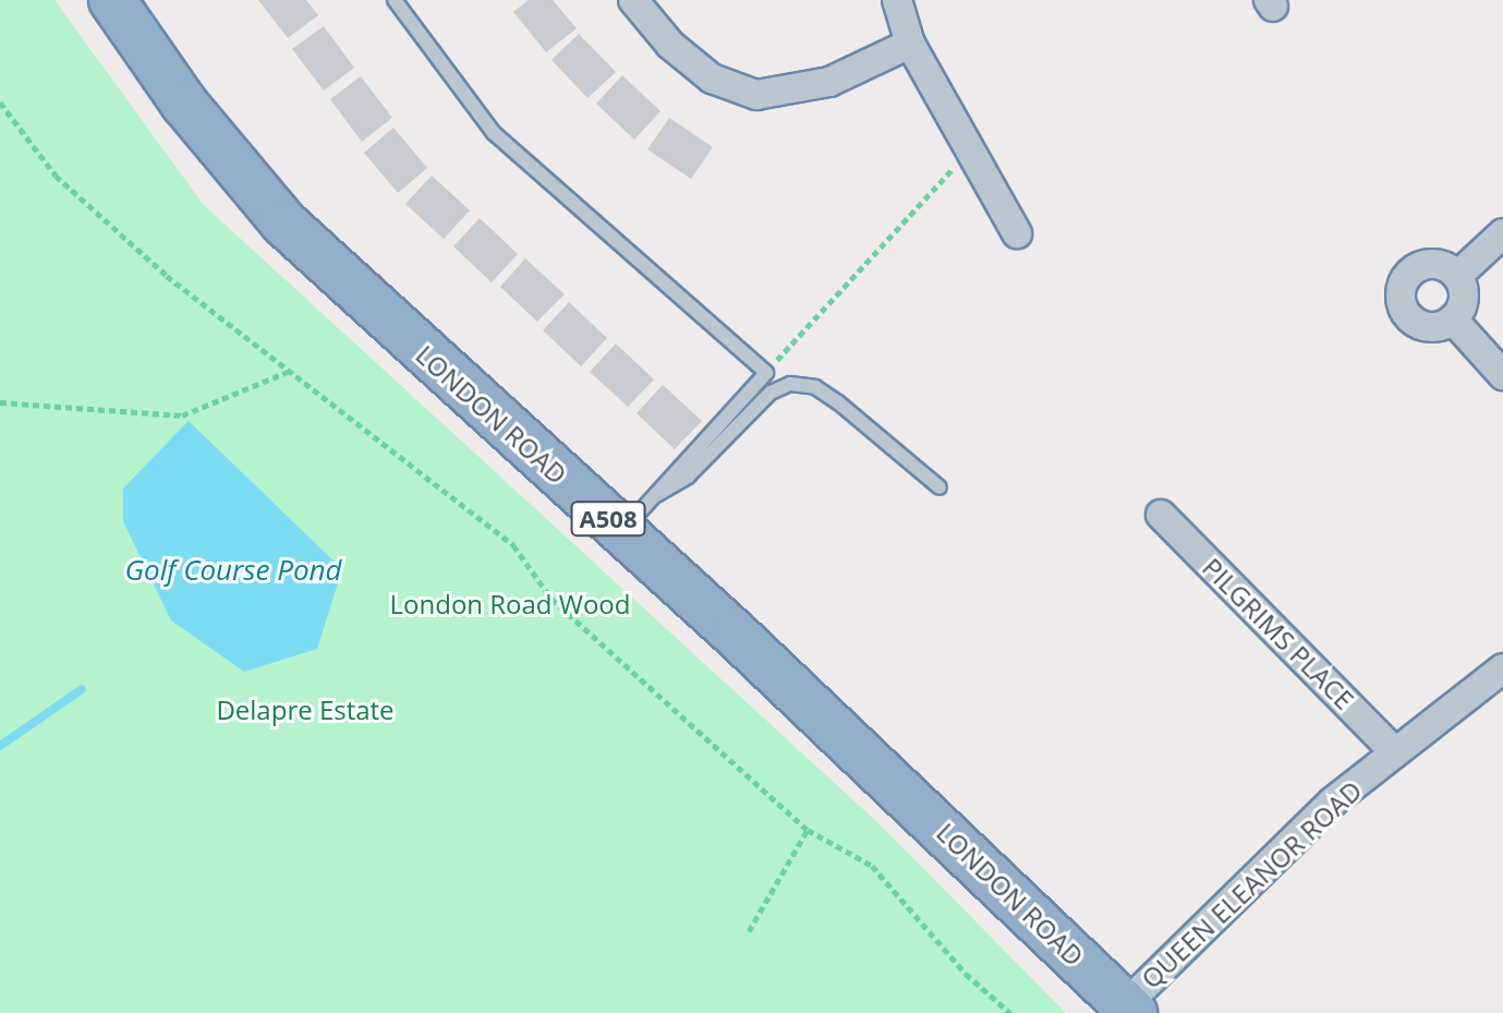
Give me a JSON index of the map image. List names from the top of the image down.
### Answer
{
  "streets": {
    "highway": ["LONDON ROAD", "A508"],
    "street": ["PILGRIMS PLACE", "QUEEN ELEANOR ROAD"]
  },
  "crossings": [
    ["LONDON ROAD", "QUEEN ELEANOR ROAD"],
    ["PILGRIMS PLACE", "QUEEN ELEANOR ROAD"]
  ],
  "water": ["Golf Course Pond"],
  "parks": ["London Road Wood", "Delapre Estate"]
}
